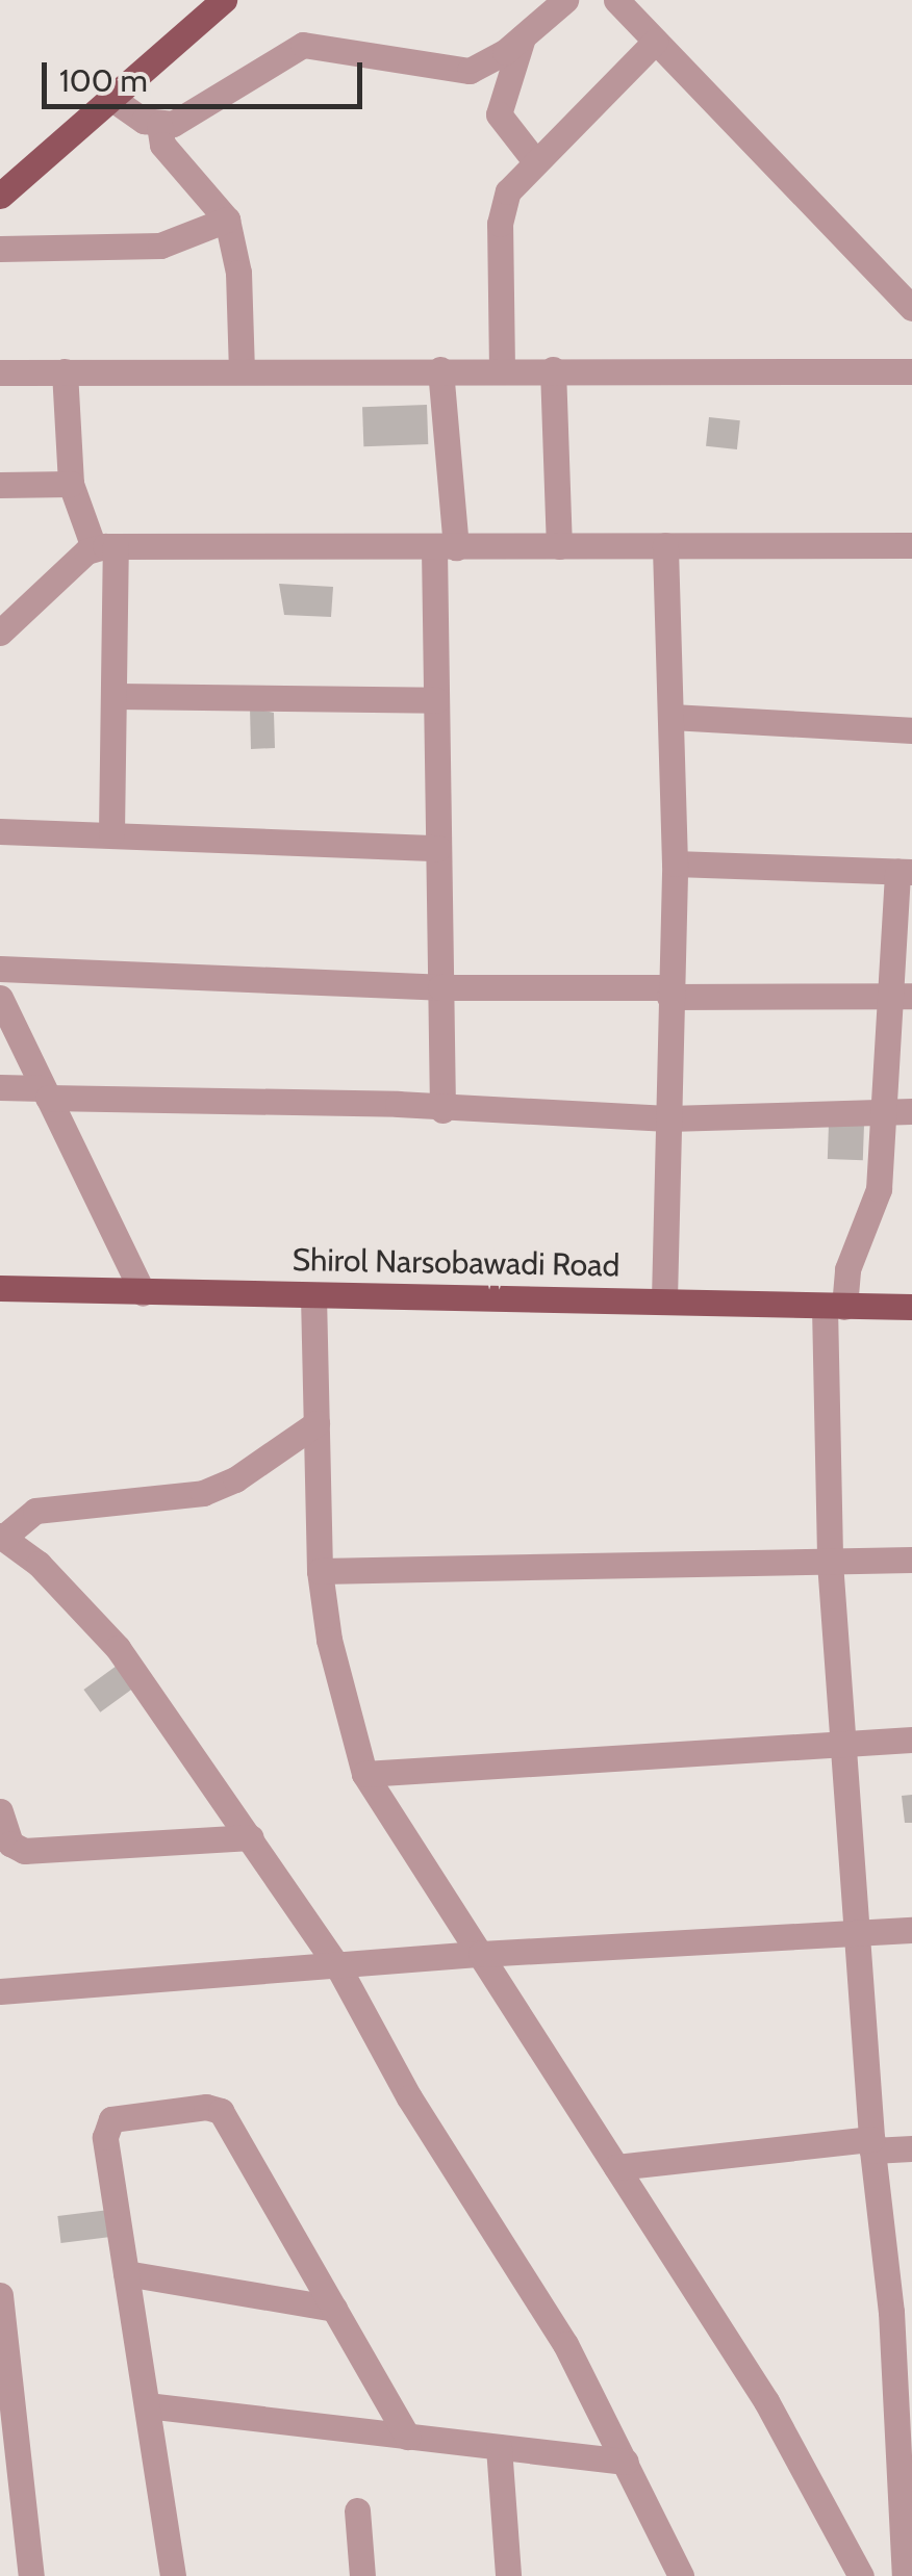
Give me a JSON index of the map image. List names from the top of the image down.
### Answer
{
  "streets": {
    "main road": ["Shirol Narsobawadi Road"]
  },
  "scale_bar": "100 m"
}
